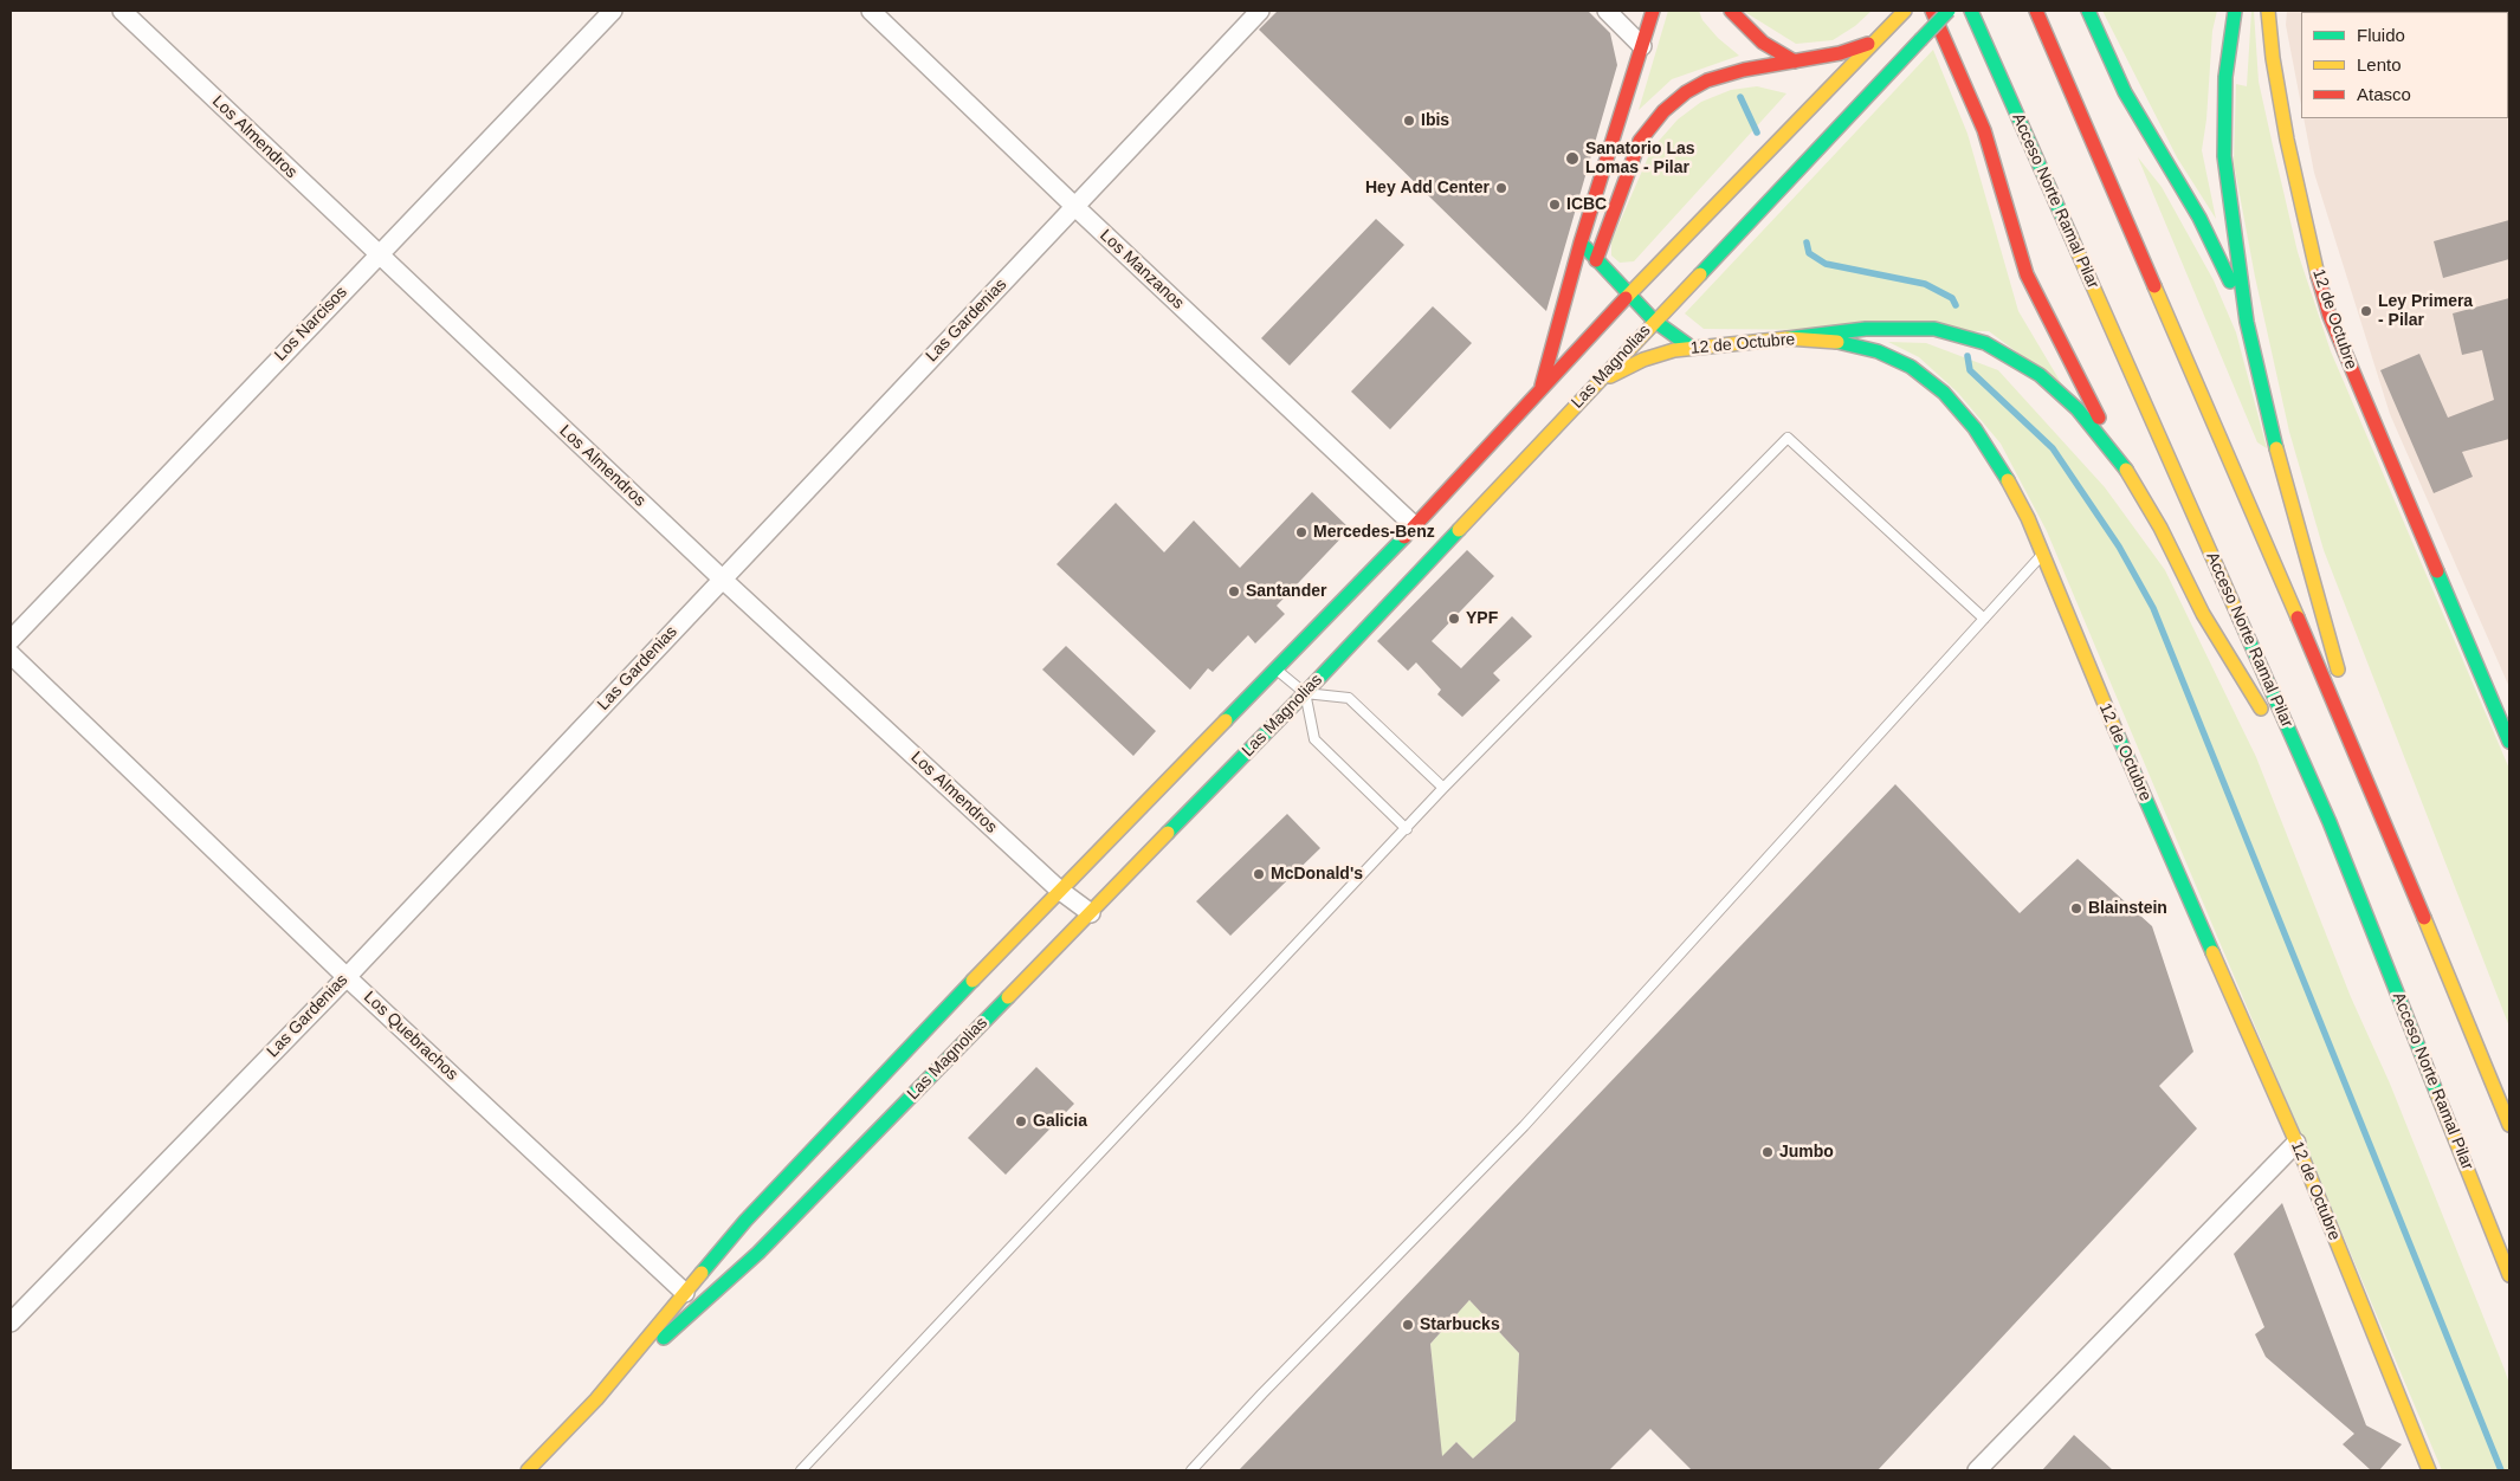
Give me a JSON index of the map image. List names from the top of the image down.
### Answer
{
  "streets": {
    "main road": ["Acceso Norte Ramal Pilar", "12 de Octubre", "Las Magnolias"],
    "street": [
      "Los Almendros",
      "Los Manzanos",
      "Las Gardenias",
      "Los Narcisos",
      "Los Quebrachos"
    ]
  },
  "crossings": [
    ["Los Almendros", "Las Gardenias"],
    ["Los Almendros", "Los Narcisos"],
    ["Los Almendros", "Las Magnolias"],
    ["Los Manzanos", "Las Gardenias"],
    ["Los Manzanos", "Las Magnolias"],
    ["12 de Octubre", "Las Magnolias"],
    ["Las Gardenias", "Los Quebrachos"],
    ["Las Magnolias", "Los Quebrachos"]
  ],
  "places": [
    "Ibis",
    "Sanatorio Las Lomas - Pilar",
    "Hey Add Center",
    "ICBC",
    "Ley Primera - Pilar",
    "Mercedes-Benz",
    "Santander",
    "YPF",
    "McDonald's",
    "Blainstein",
    "Galicia",
    "Jumbo",
    "Starbucks"
  ],
  "legend": ["Fluido", "Lento", "Atasco"]
}
